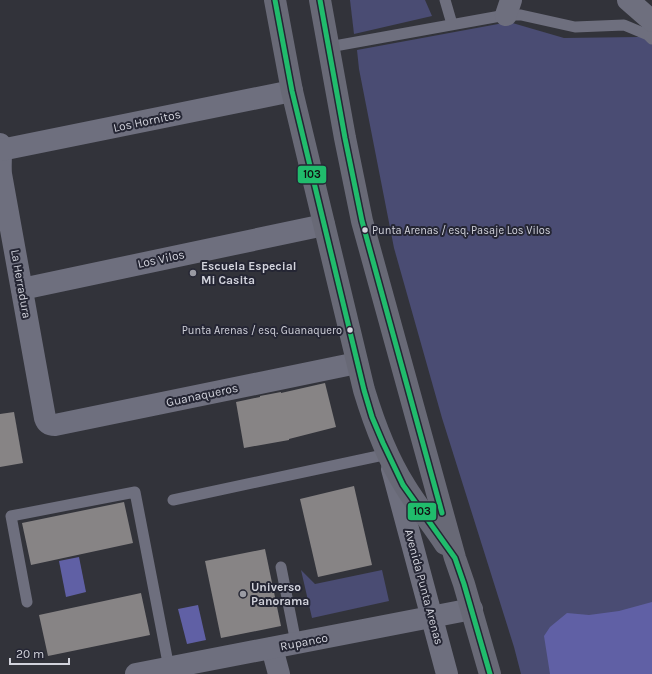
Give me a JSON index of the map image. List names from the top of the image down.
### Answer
{
  "streets": {
    "main road": ["Avenida Punta Arenas"],
    "street": [
      "Los Hornitos",
      "Los Vilos",
      "La Herradura",
      "Guanaqueros",
      "Rupanco"
    ]
  },
  "crossings": [
    ["Los Hornitos", "La Herradura"],
    ["Los Hornitos", "Avenida Punta Arenas"],
    ["Los Vilos", "La Herradura"],
    ["Los Vilos", "Avenida Punta Arenas"],
    ["La Herradura", "Guanaqueros"],
    ["Guanaqueros", "Avenida Punta Arenas"],
    ["Avenida Punta Arenas", "Rupanco"]
  ],
  "places": [
    "Punta Arenas / esq. Pasaje Los Vilos",
    "Escuela Especial Mi Casita",
    "Punta Arenas / esq. Guanaquero",
    "Universo Panorama"
  ],
  "lines": ["transit line 103"],
  "scale_bar": "20 m"
}
